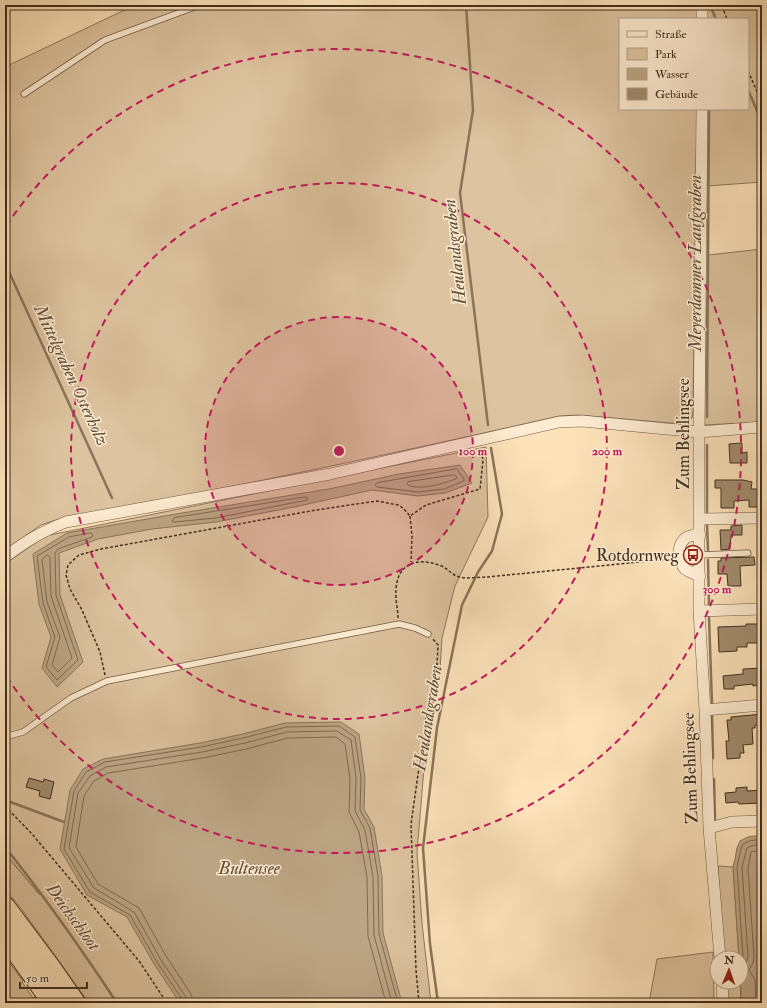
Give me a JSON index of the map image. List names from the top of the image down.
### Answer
{
  "streets": {
    "street": ["Zum Behlingsee"]
  },
  "water": [
    "Heulandsgraben",
    "Meyerdammer Laufgraben",
    "Mittelgraben Osterholz",
    "Bultensee",
    "Deichschloot"
  ],
  "places": {
    "bus stop": ["Rotdornweg"]
  },
  "legend": [
    "Straße",
    "Park",
    "Wasser",
    "Gebäude"
  ],
  "scale_bar": "50 m",
  "north": "top",
  "rings": ["100 m", "200 m", "300 m"]
}
